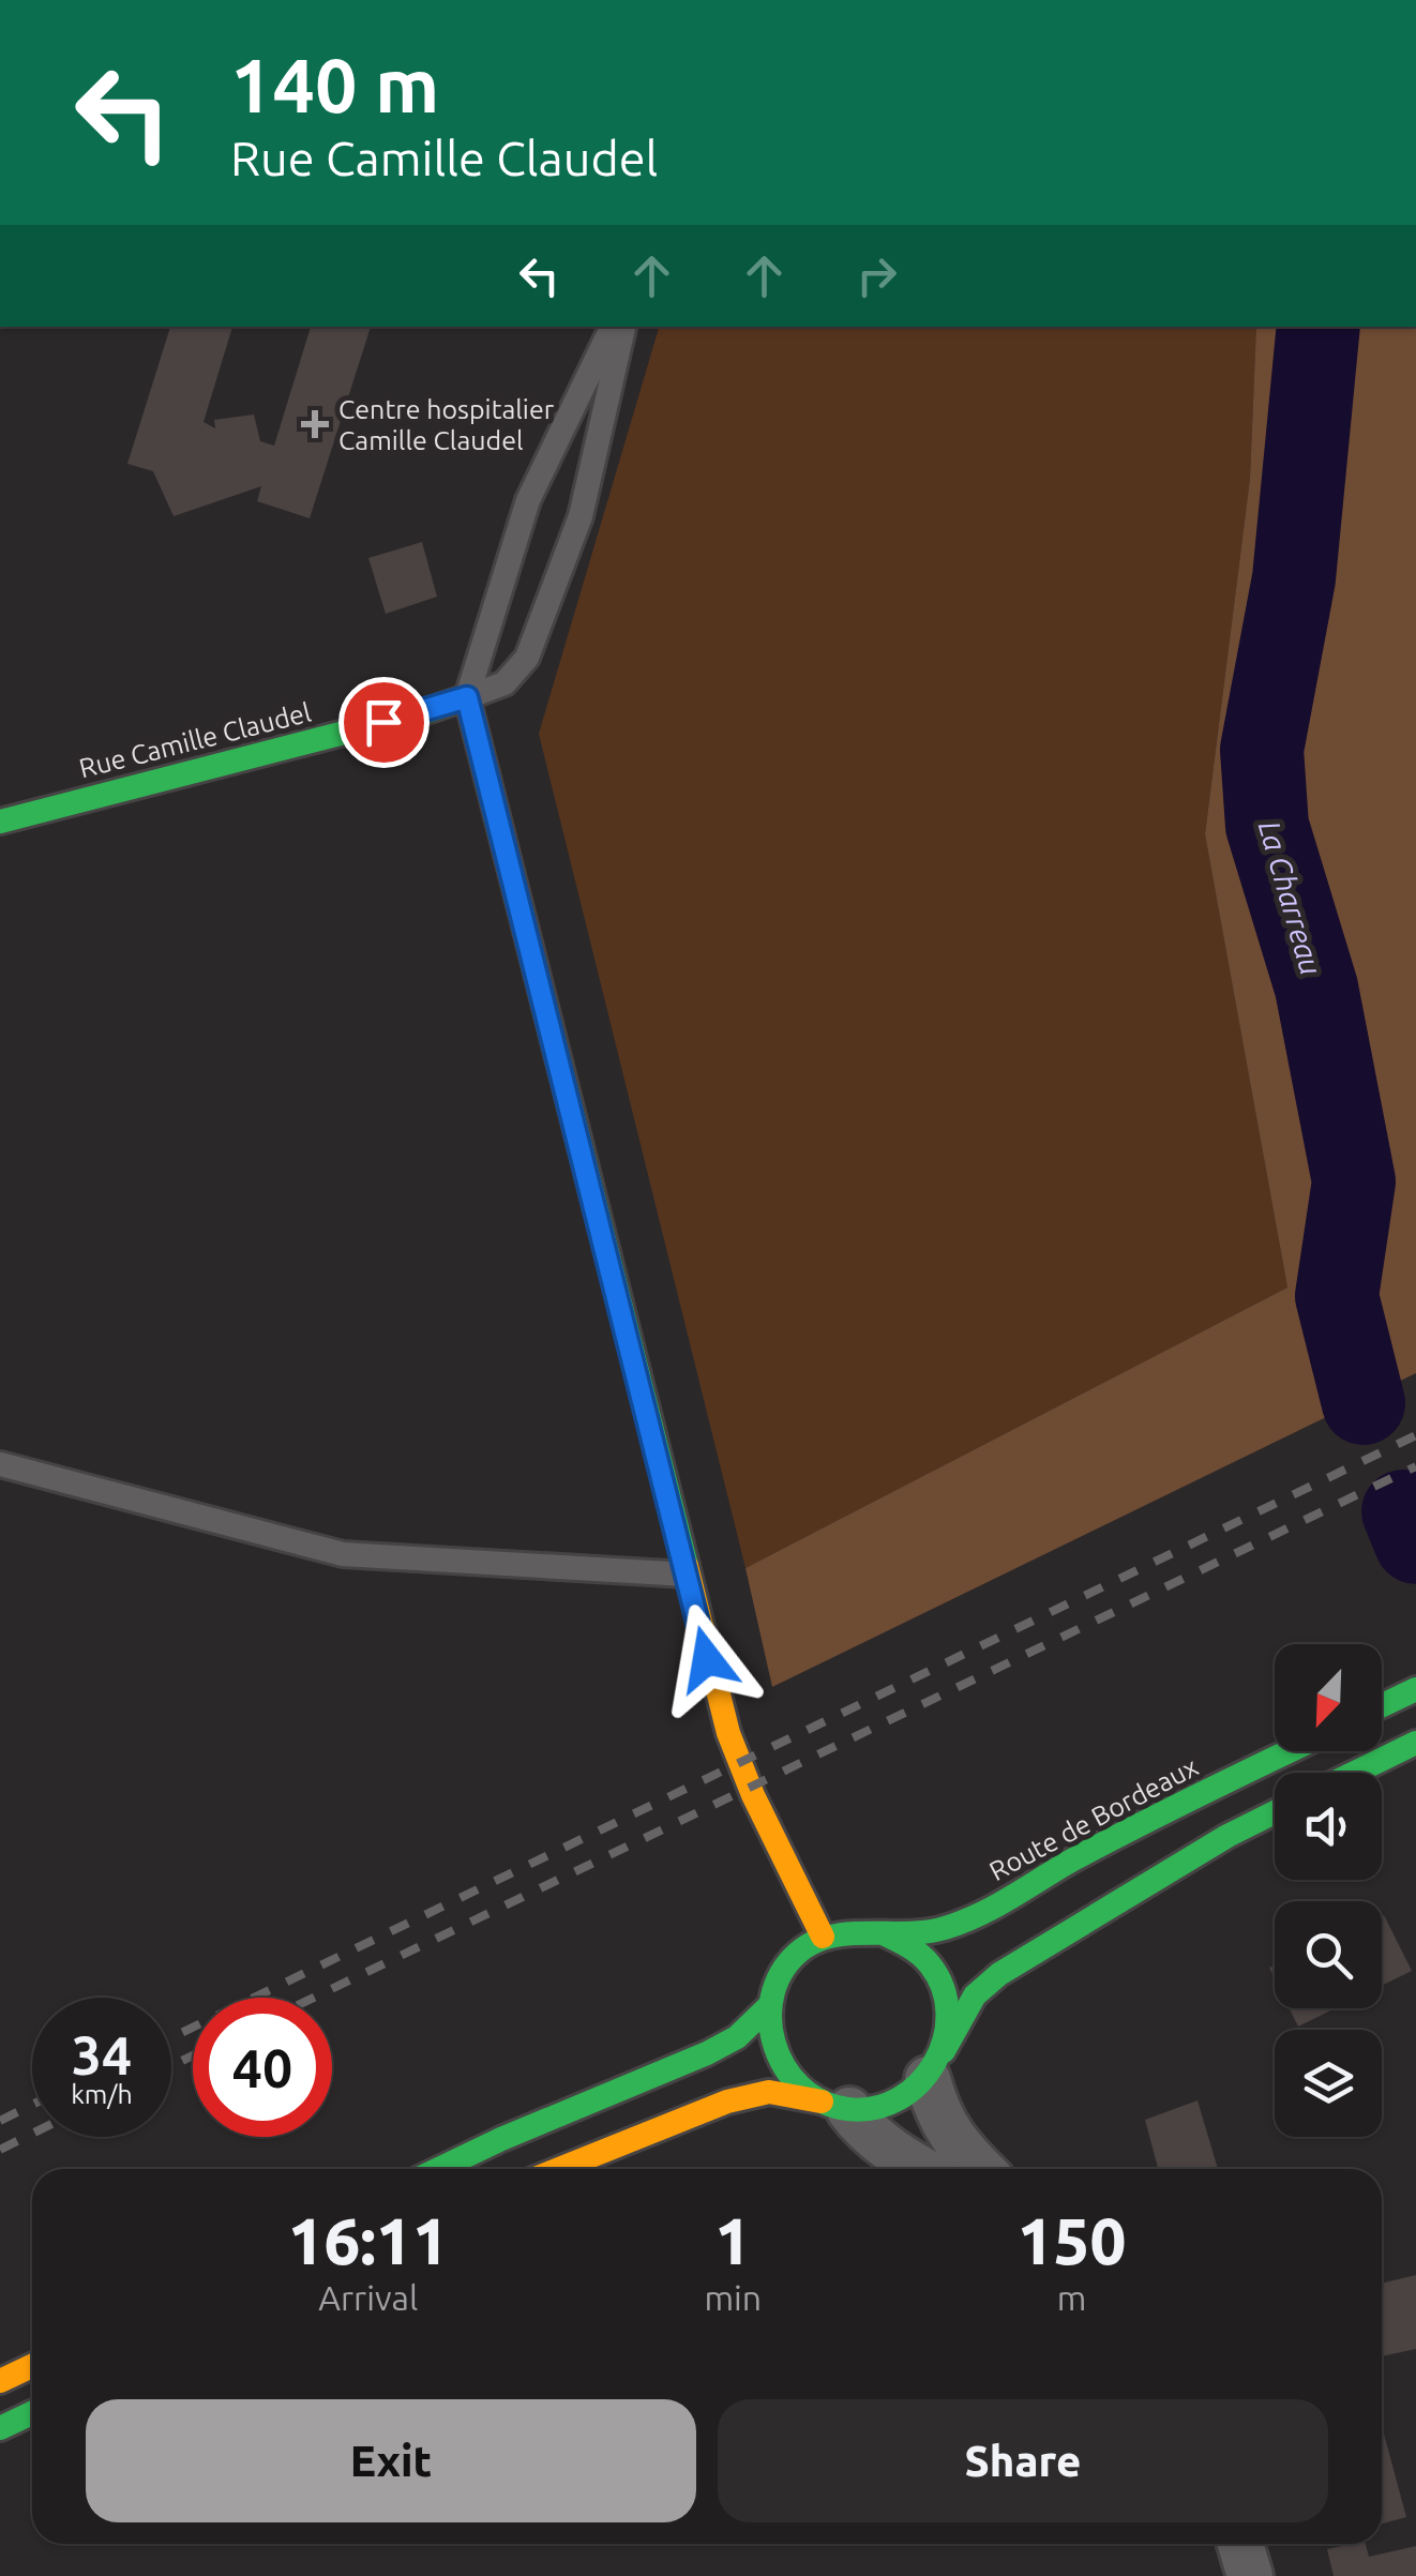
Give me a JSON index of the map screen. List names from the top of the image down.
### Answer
{
  "streets": {
    "main road": ["Rue Camille Claudel", "Route de Bordeaux"]
  },
  "water": ["La Charreau"],
  "places": {
    "health": ["Centre hospitalier Camille Claudel"]
  },
  "north": "bottom left",
  "page": {
    "turn": ["140 m", "Rue Camille Claudel"],
    "speed": "34 km/h",
    "limit": "40",
    "eta": [
      "16:11",
      "Arrival",
      "1",
      "min",
      "150",
      "m"
    ],
    "buttons": ["Exit", "Share"]
  }
}
